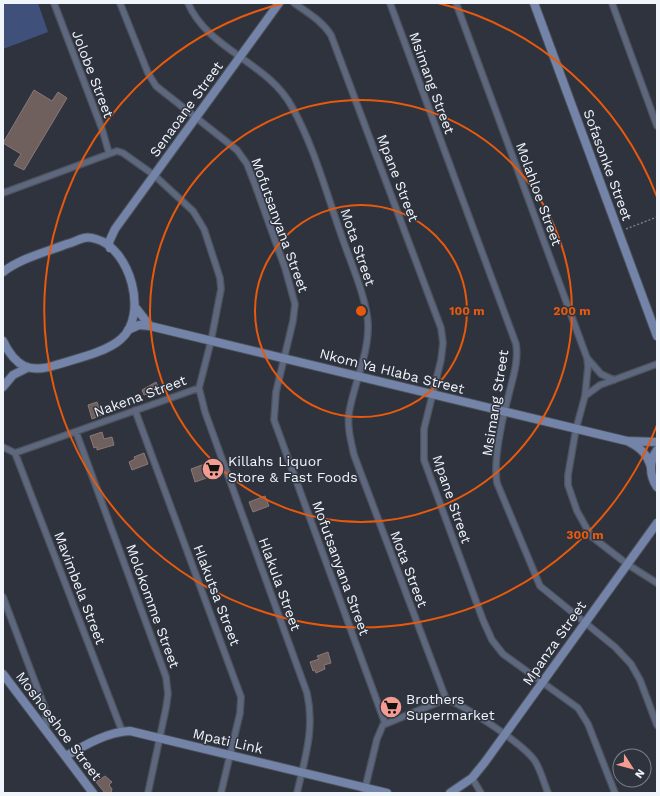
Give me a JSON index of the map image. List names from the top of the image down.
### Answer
{
  "streets": {
    "street": [
      "Jolobe Street",
      "Msimang Street",
      "Senaoane Street",
      "Sofasonke Street",
      "Mpane Street",
      "Molahloe Street",
      "Mofutsanyana Street",
      "Mota Street",
      "Nkom Ya Hlaba Street",
      "Nakena Street",
      "Hlakula Street",
      "Mavimbela Street",
      "Hlakutsa Street",
      "Molokomme Street",
      "Mpanza Street",
      "Moshoeshoe Street",
      "Mpati Link"
    ]
  },
  "crossings": [
    ["Jolobe Street", "Nakena Street"],
    ["Msimang Street", "Nkom Ya Hlaba Street"],
    ["Msimang Street", "Mpanza Street"],
    ["Senaoane Street", "Mofutsanyana Street"],
    ["Senaoane Street", "Mota Street"],
    ["Senaoane Street", "Nakena Street"],
    ["Mpane Street", "Nkom Ya Hlaba Street"],
    ["Mpane Street", "Mpanza Street"],
    ["Molahloe Street", "Nkom Ya Hlaba Street"],
    ["Molahloe Street", "Mpanza Street"],
    ["Mofutsanyana Street", "Nkom Ya Hlaba Street"],
    ["Mota Street", "Nkom Ya Hlaba Street"],
    ["Nkom Ya Hlaba Street", "Nakena Street"],
    ["Nakena Street", "Hlakula Street"],
    ["Nakena Street", "Mavimbela Street"],
    ["Nakena Street", "Hlakutsa Street"],
    ["Nakena Street", "Molokomme Street"],
    ["Hlakula Street", "Mpati Link"],
    ["Mavimbela Street", "Mpati Link"],
    ["Hlakutsa Street", "Mpati Link"],
    ["Molokomme Street", "Mpati Link"],
    ["Moshoeshoe Street", "Mpati Link"]
  ],
  "places": {
    "supermarket": ["Killahs Liquor Store & Fast Foods", "Brothers Supermarket"]
  },
  "north": "bottom right",
  "rings": ["100 m", "200 m", "300 m"]
}
